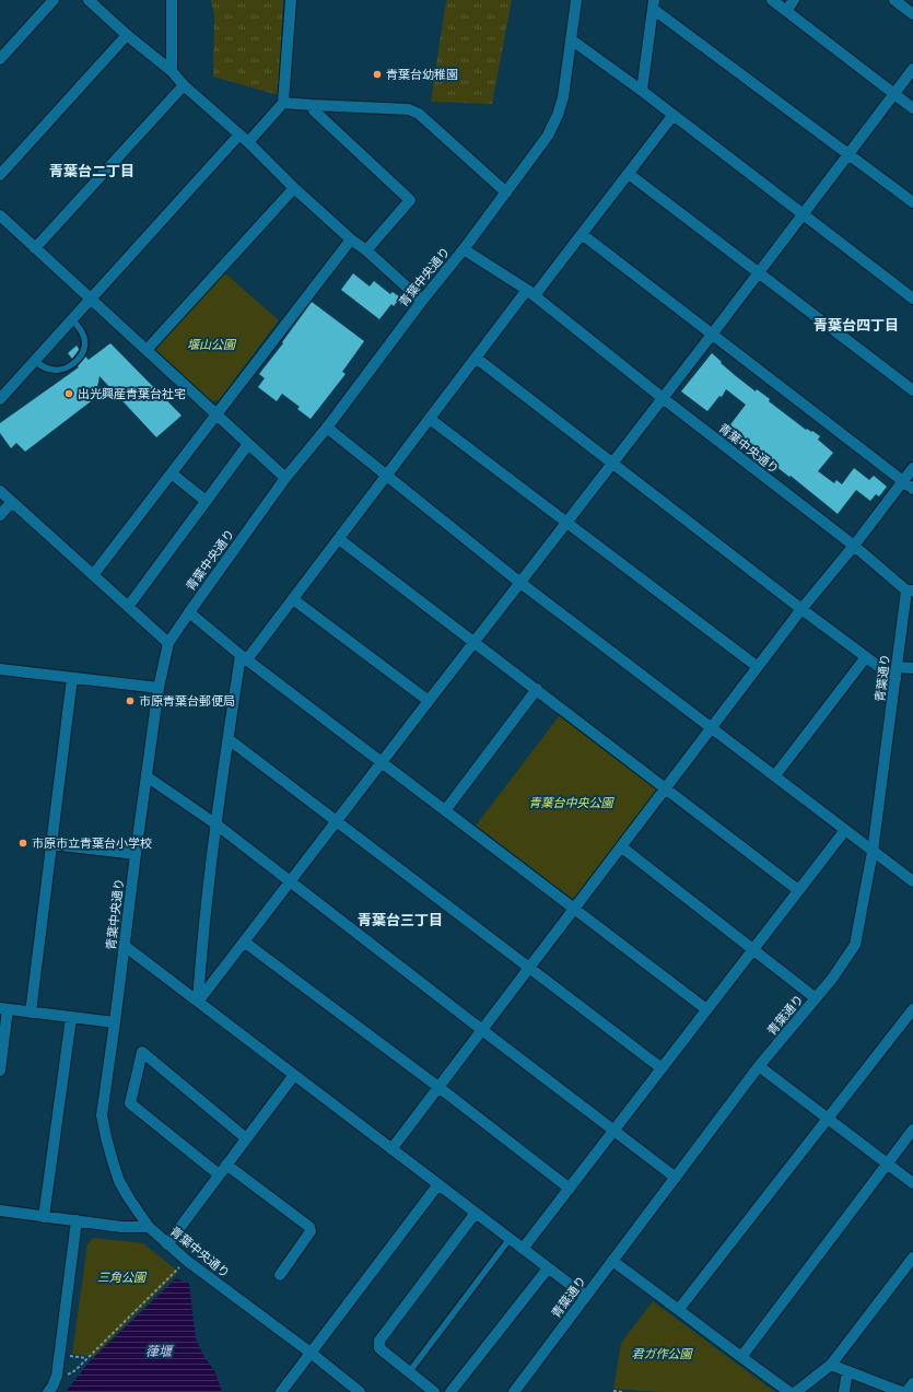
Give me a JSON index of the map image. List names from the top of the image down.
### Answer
{
  "streets": {
    "street": ["青葉中央通り", "青葉通り"]
  },
  "crossings": [
    ["青葉中央通り", "青葉通り"]
  ],
  "districts": ["青葉台二丁目", "青葉台四丁目", "青葉台三丁目"],
  "water": ["葎堰"],
  "parks": [
    "堰山公園",
    "青葉台中央公園",
    "三角公園",
    "君ガ作公園"
  ],
  "places": [
    "青葉台幼稚園",
    "出光興産青葉台社宅",
    "市原青葉台郵便局",
    "市原市立青葉台小学校"
  ]
}
